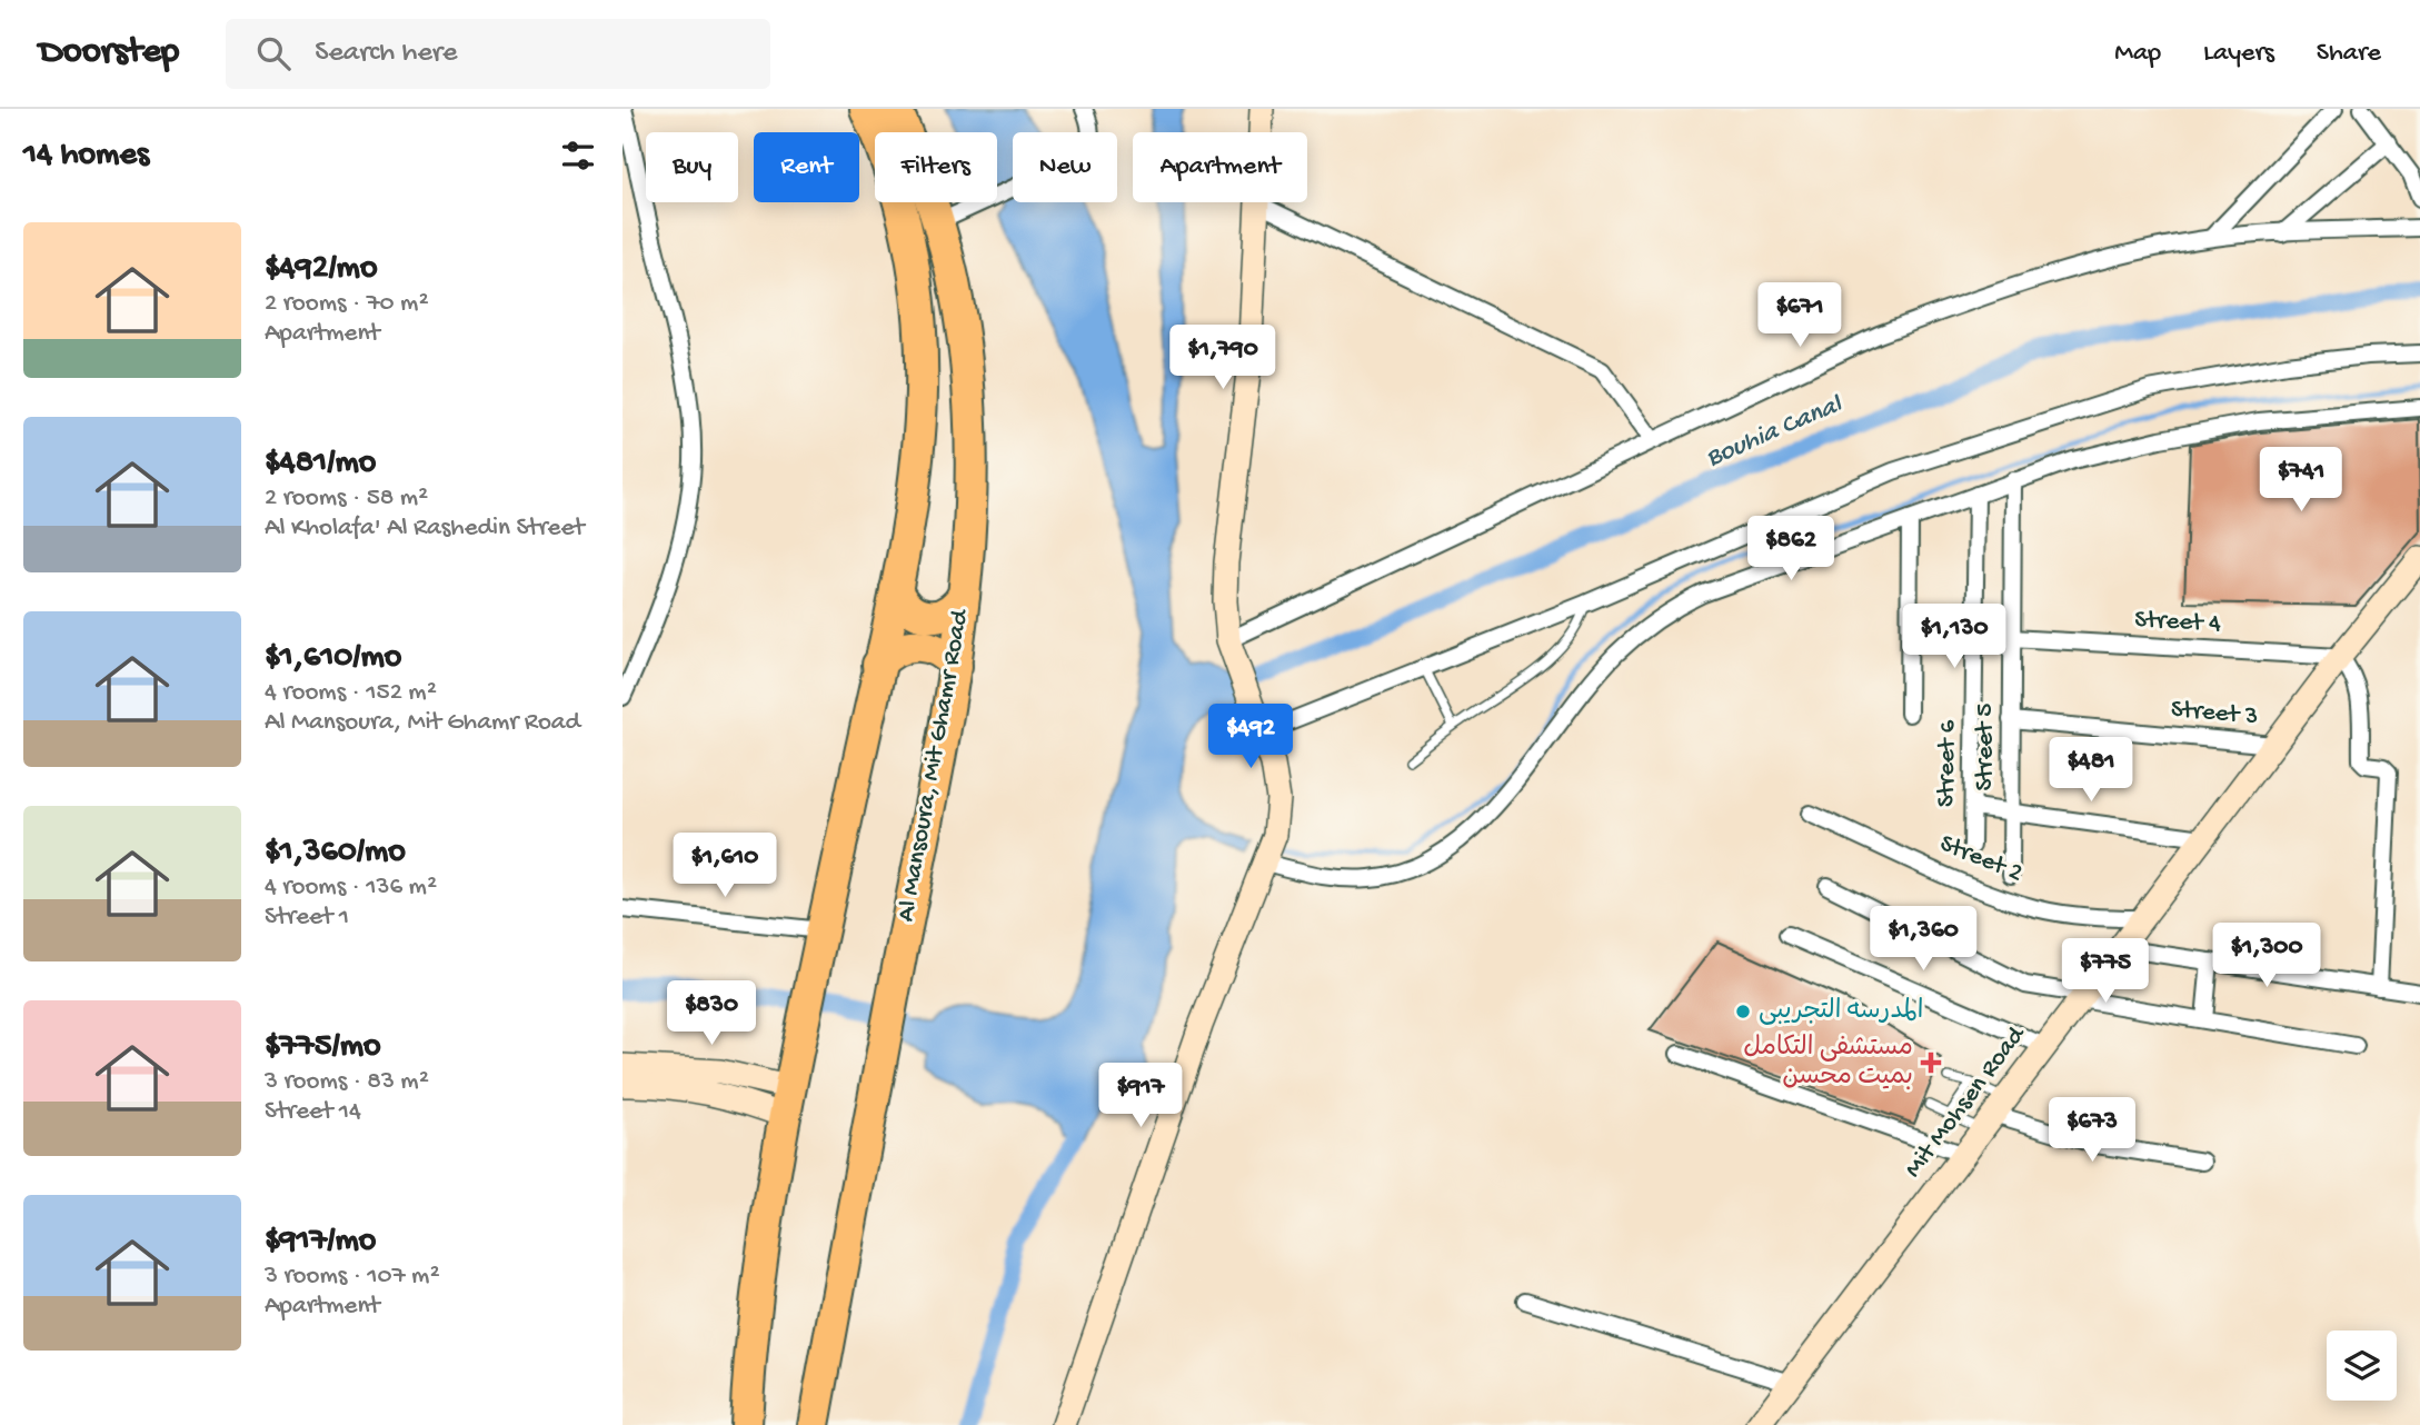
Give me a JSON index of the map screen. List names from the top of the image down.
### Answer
{
  "streets": {
    "highway": ["Al Mansoura, Mit Ghamr Road"],
    "main road": ["Mit Mohsen Road"],
    "street": [
      "Street 4",
      "Street 3",
      "Street 5",
      "Street 6",
      "Street 2"
    ]
  },
  "crossings": [
    ["Street 4", "Street 5"],
    ["Street 4", "Mit Mohsen Road"],
    ["Street 3", "Street 5"],
    ["Street 3", "Mit Mohsen Road"],
    ["Street 2", "Mit Mohsen Road"]
  ],
  "water": ["Bouhia Canal"],
  "places": {
    "other": ["المدرسه التجريبى"],
    "health": ["مستشفى التكامل بميت محسن"]
  },
  "page": {
    "header": "Doorstep",
    "search": "Search here",
    "nav": ["Map", "Layers", "Share"],
    "heading": "14 homes",
    "chip": [
      "Buy",
      "Rent",
      "Filters",
      "New",
      "Apartment"
    ],
    "list": [
      {
        "name": "$492/mo",
        "note": "2 rooms · 70 m² · Apartment"
      },
      {
        "name": "$481/mo",
        "note": "2 rooms · 58 m² · Al Kholafa' Al Rashedin Street"
      },
      {
        "name": "$1,610/mo",
        "note": "4 rooms · 152 m² · Al Mansoura, Mit Ghamr Road"
      },
      {
        "name": "$1,360/mo",
        "note": "4 rooms · 136 m² · Street 1"
      },
      {
        "name": "$775/mo",
        "note": "3 rooms · 83 m² · Street 14"
      },
      {
        "name": "$917/mo",
        "note": "3 rooms · 107 m² · Apartment"
      }
    ],
    "price": [
      "$671",
      "$1,790",
      "$741",
      "$862",
      "$1,130",
      "$492",
      "$481",
      "$1,610",
      "$1,360",
      "$1,300",
      "$775",
      "$830",
      "$917",
      "$673"
    ]
  }
}
